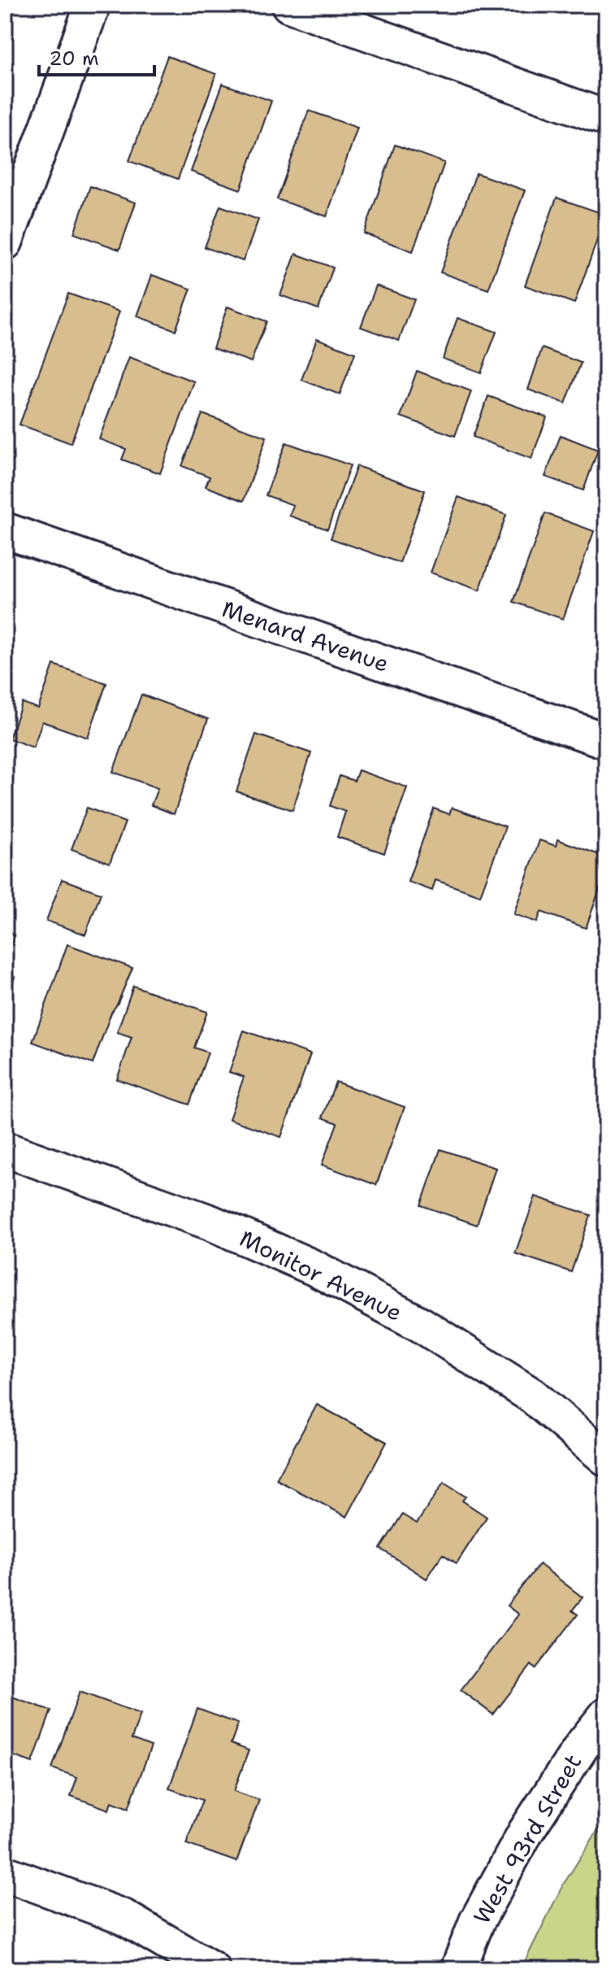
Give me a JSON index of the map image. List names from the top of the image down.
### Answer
{
  "streets": {
    "street": ["Menard Avenue", "Monitor Avenue", "West 93rd Street"]
  },
  "scale_bar": "20 m"
}
